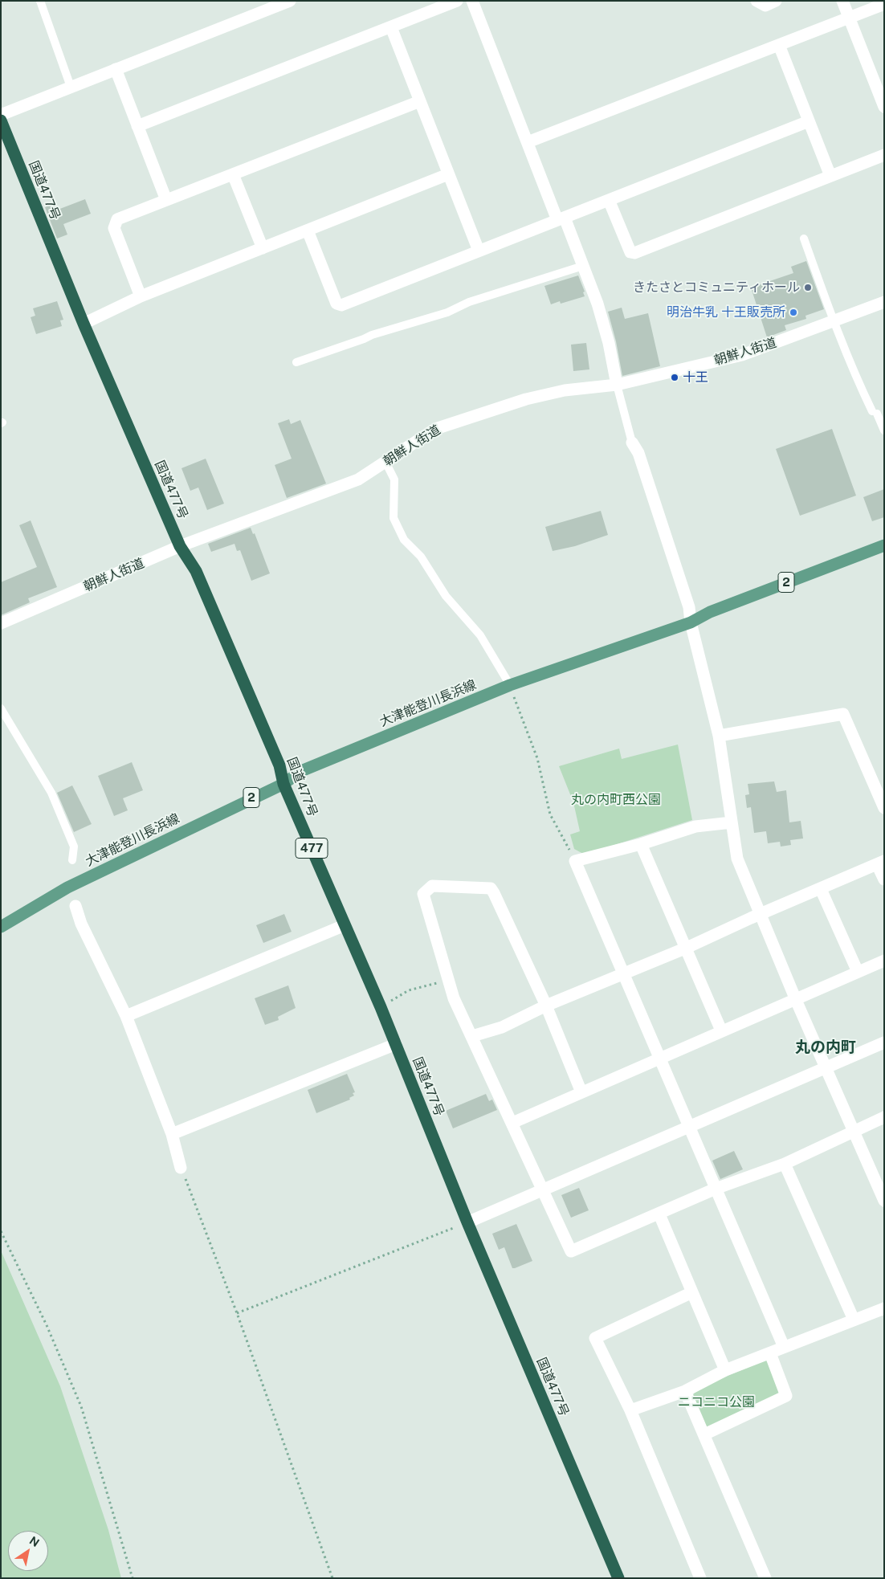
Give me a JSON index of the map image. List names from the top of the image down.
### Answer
{
  "streets": {
    "highway": ["国道477号", "477"],
    "main road": ["2", "大津能登川長浜線"],
    "street": ["朝鮮人街道"]
  },
  "crossings": [
    ["国道477号", "朝鮮人街道"],
    ["国道477号", "大津能登川長浜線"]
  ],
  "districts": ["丸の内町"],
  "parks": ["丸の内町西公園", "ニコニコ公園"],
  "places": ["きたさとコミュニティホール", "明治牛乳 十王販売所", "十王"],
  "north": "top right"
}
